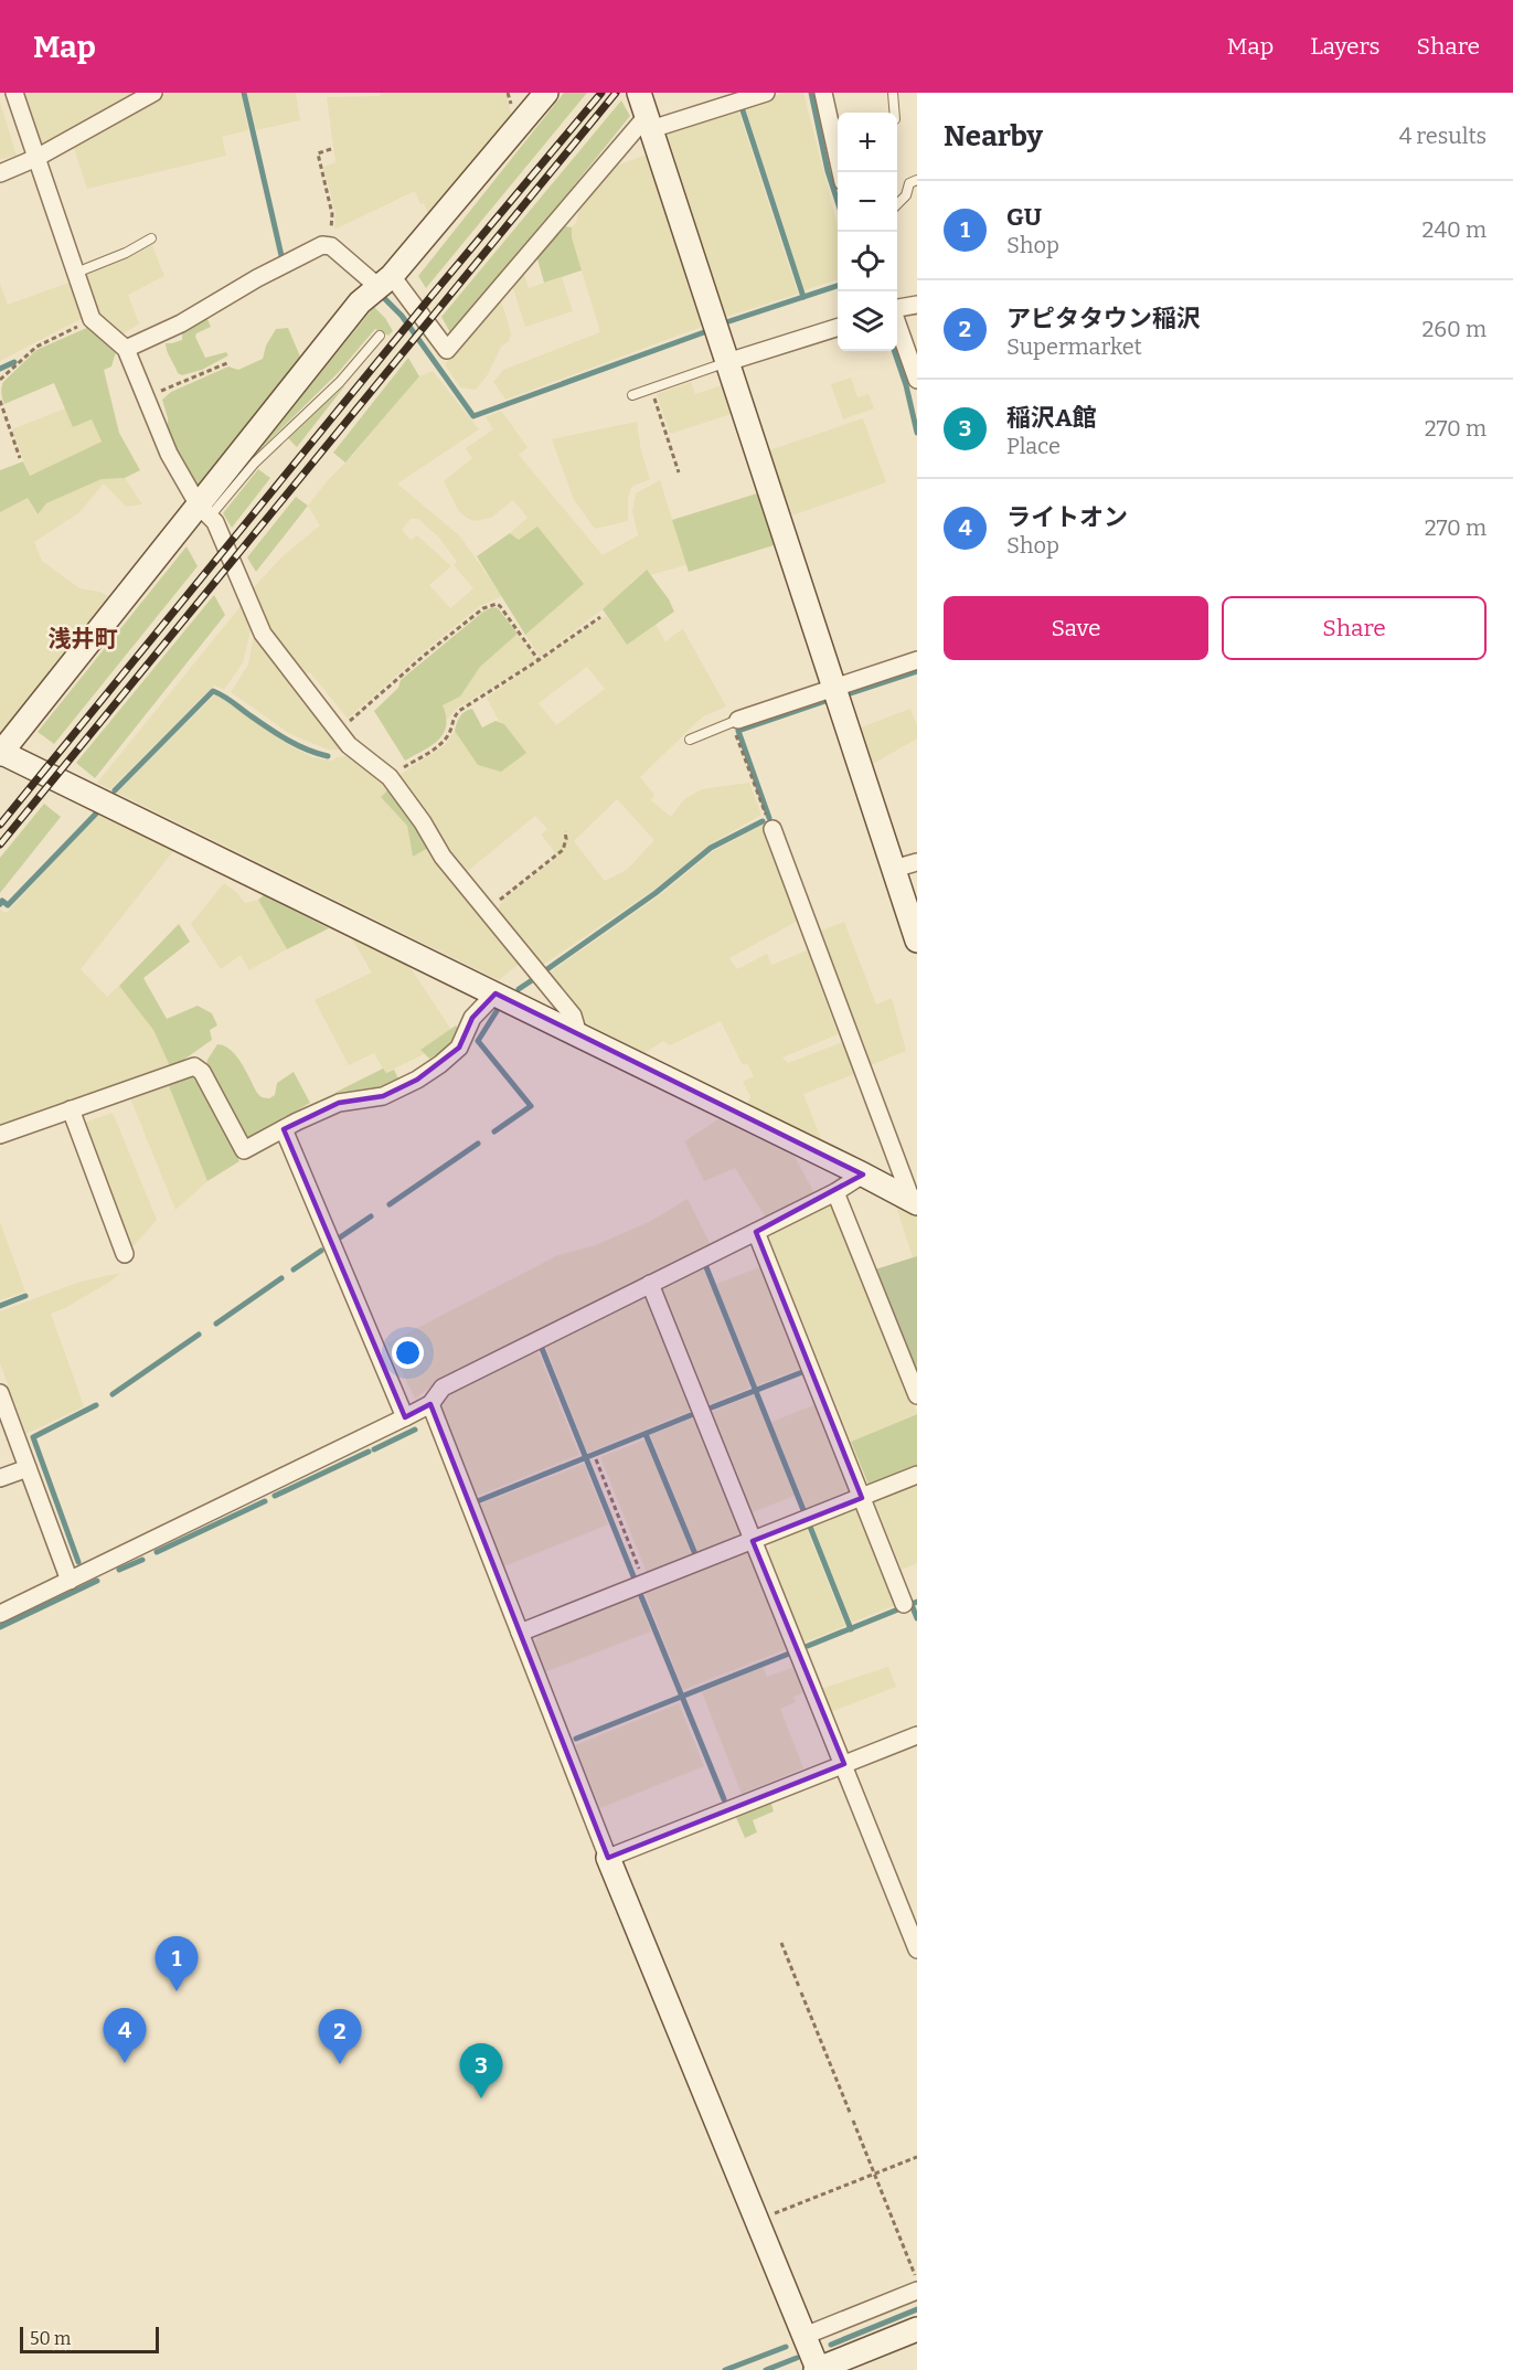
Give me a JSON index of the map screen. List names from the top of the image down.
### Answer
{
  "districts": ["浅井町"],
  "scale_bar": "50 m",
  "page": {
    "header": "Map",
    "nav": ["Map", "Layers", "Share"],
    "heading": ["Nearby", "4 results"],
    "map_buttons": ["+", "−"],
    "list": [
      {
        "mark": "1",
        "name": "GU",
        "note": "Shop",
        "value": "240 m"
      },
      {
        "mark": "2",
        "name": "アピタタウン稲沢",
        "note": "Supermarket",
        "value": "260 m"
      },
      {
        "mark": "3",
        "name": "稲沢A館",
        "note": "Place",
        "value": "270 m"
      },
      {
        "mark": "4",
        "name": "ライトオン",
        "note": "Shop",
        "value": "270 m"
      }
    ],
    "buttons": ["Save", "Share"],
    "pins": [
      "1",
      "4",
      "2",
      "3"
    ],
    "scale": "50 m"
  }
}
